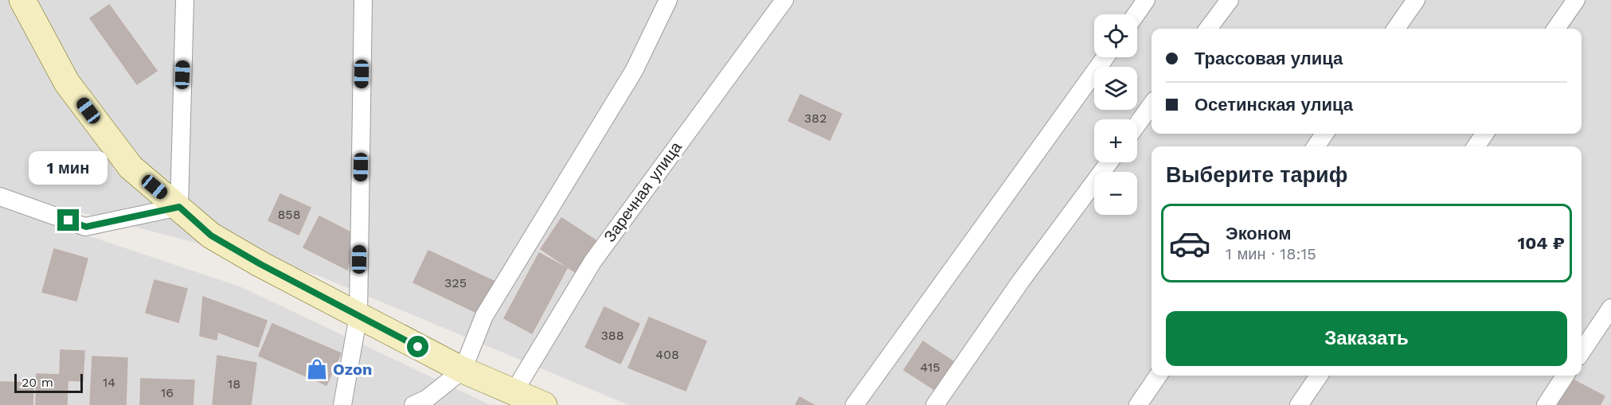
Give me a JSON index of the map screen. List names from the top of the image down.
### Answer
{
  "streets": {
    "street": ["Заречная улица"]
  },
  "places": {
    "shop": ["Ozon"]
  },
  "house_numbers": [
    "382",
    "858",
    "325",
    "388",
    "408",
    "415",
    "14",
    "18",
    "16"
  ],
  "scale_bar": "20 m",
  "page": {
    "map_buttons": ["+", "−"],
    "banner": ["Трассовая улица", "Осетинская улица"],
    "heading": "Выберите тариф",
    "bubble": "1 мин",
    "list": [
      {
        "name": "Эконом",
        "note": "1 мин · 18:15",
        "value": "104 ₽"
      }
    ],
    "buttons": "Заказать",
    "scale": "20 m"
  }
}
